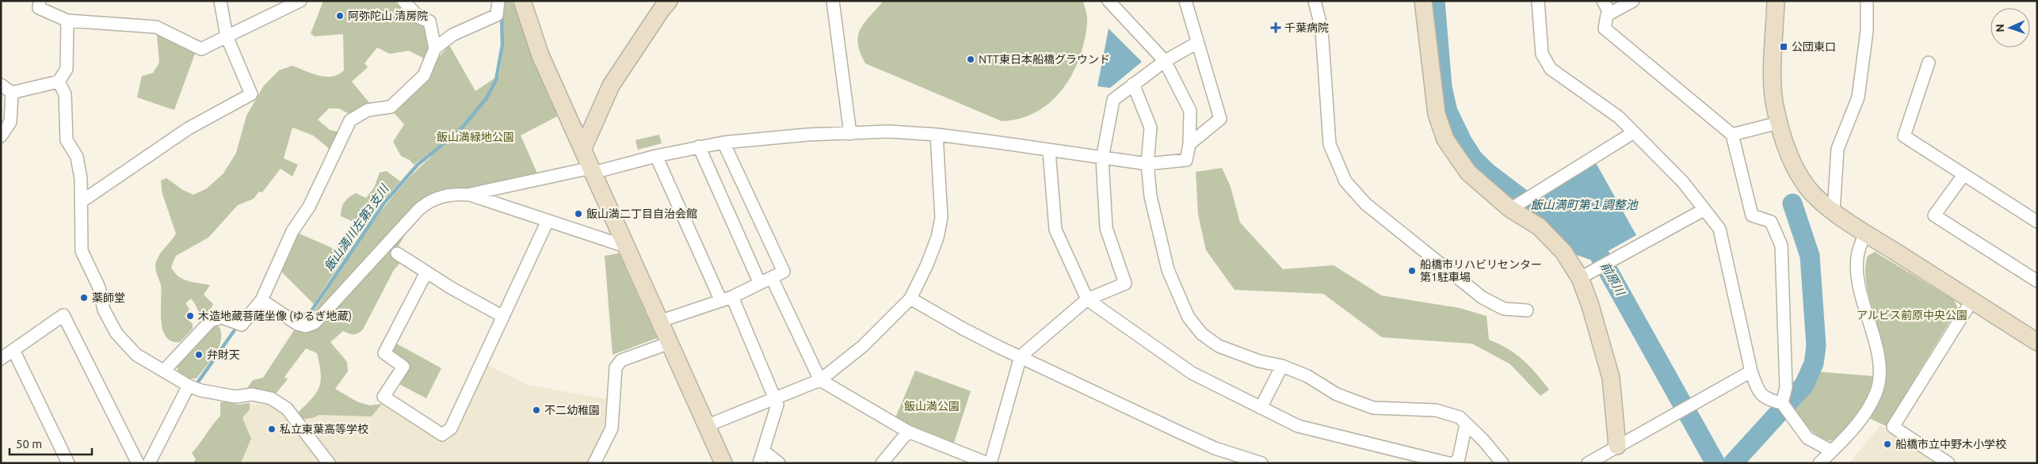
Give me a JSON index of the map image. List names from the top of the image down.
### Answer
{
  "water": ["飯山満町第１調整池", "飯山満川左第3支川", "前原川"],
  "parks": ["飯山満緑地公園", "アルビス前原中央公園", "飯山満公園"],
  "places": {
    "other": [
      "阿弥陀山 清房院",
      "NTT東日本船橋グラウンド",
      "飯山満二丁目自治会館",
      "船橋市リハビリセンター 第1駐車場",
      "薬師堂",
      "木造地蔵菩薩坐像 (ゆるぎ地蔵)",
      "弁財天",
      "不二幼稚園",
      "私立東葉高等学校",
      "船橋市立中野木小学校"
    ],
    "health": ["千葉病院"],
    "transit": ["公団東口"]
  },
  "scale_bar": "50 m",
  "north": "left"
}
